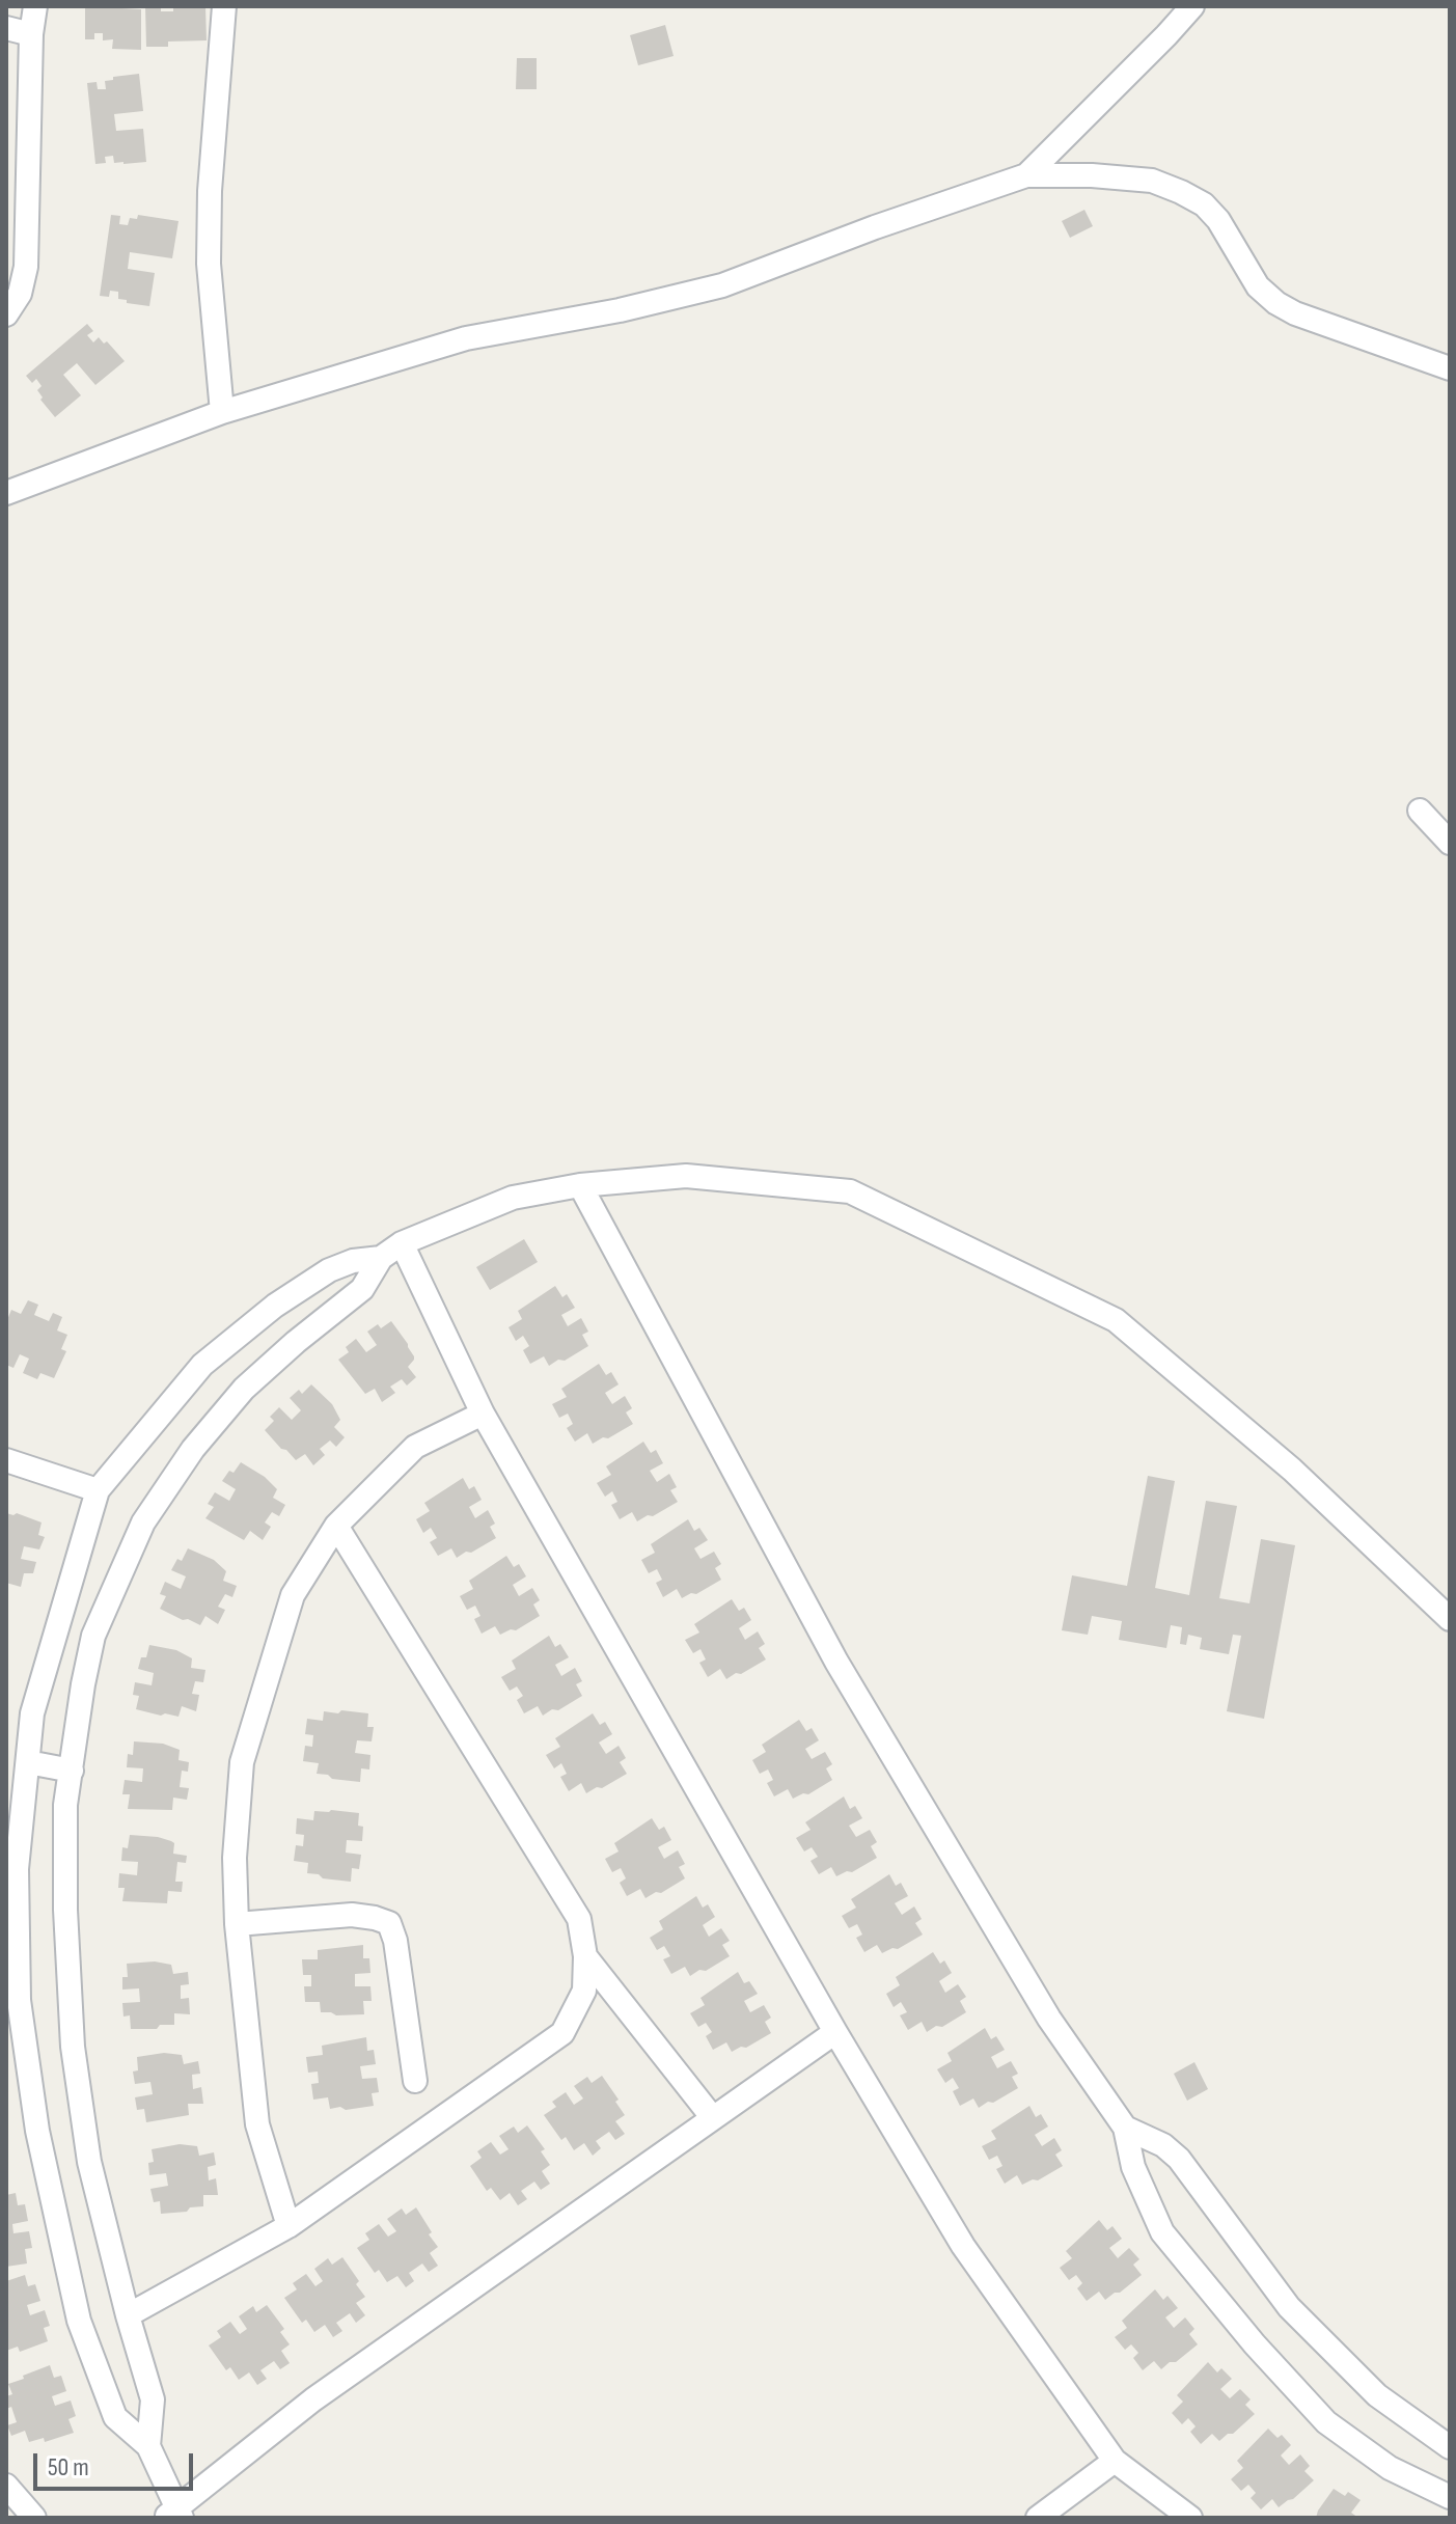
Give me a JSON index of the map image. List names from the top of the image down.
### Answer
{
  "scale_bar": "50 m"
}
